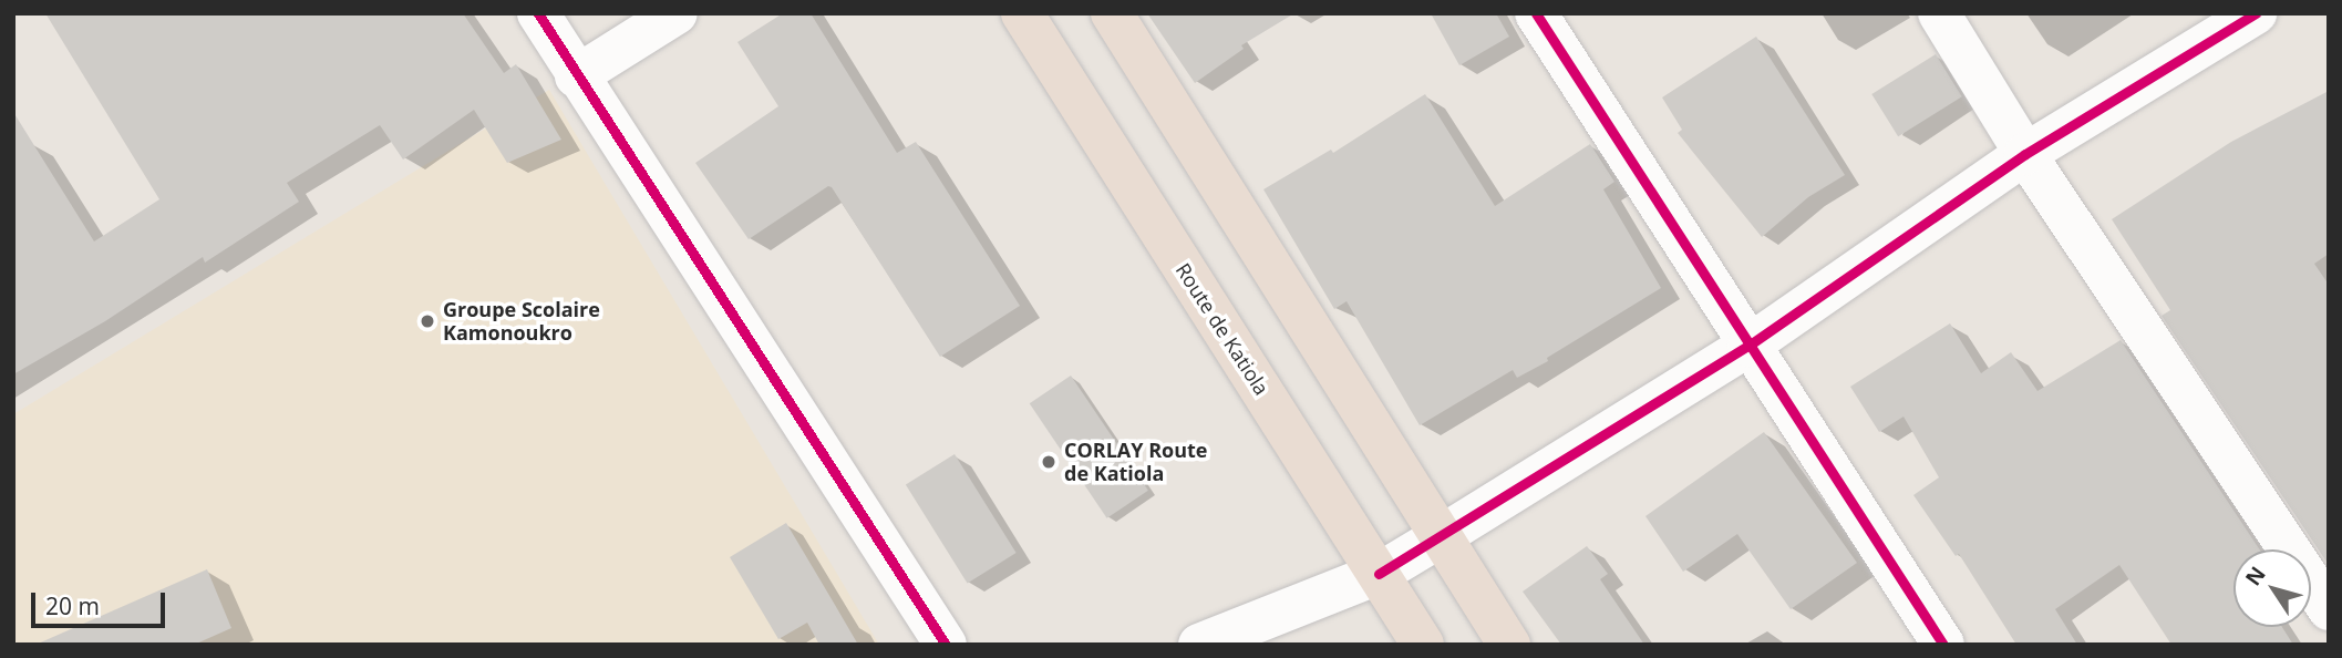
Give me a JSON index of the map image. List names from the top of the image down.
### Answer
{
  "streets": {
    "highway": ["Route de Katiola"]
  },
  "places": ["Groupe Scolaire Kamonoukro", "CORLAY Route de Katiola"],
  "scale_bar": "20 m",
  "north": "top left"
}
